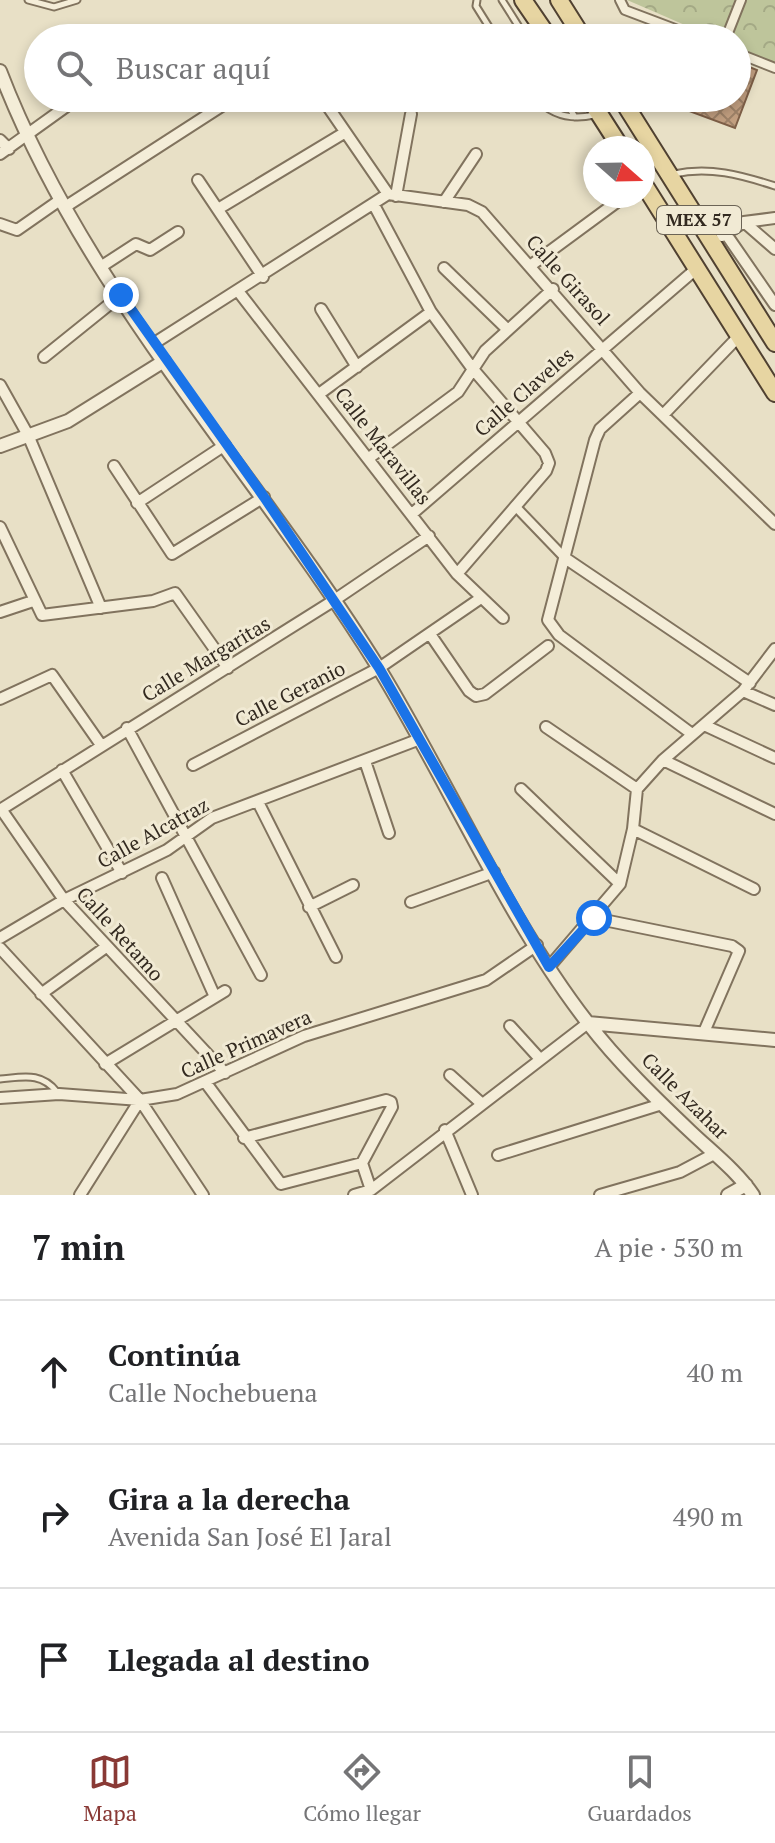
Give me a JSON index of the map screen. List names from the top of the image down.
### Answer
{
  "streets": {
    "main road": ["MEX 57"],
    "street": [
      "Calle Girasol",
      "Calle Claveles",
      "Calle Maravillas",
      "Calle Margaritas",
      "Calle Geranio",
      "Calle Alcatraz",
      "Calle Retamo",
      "Calle Primavera",
      "Calle Azahar"
    ]
  },
  "crossings": [
    ["MEX 57", "Calle Claveles"],
    ["Calle Girasol", "Calle Claveles"],
    ["Calle Claveles", "Calle Maravillas"],
    ["Calle Maravillas", "Calle Margaritas"],
    ["Calle Maravillas", "Calle Geranio"],
    ["Calle Margaritas", "Calle Retamo"],
    ["Calle Margaritas", "Calle Azahar"],
    ["Calle Geranio", "Calle Azahar"],
    ["Calle Alcatraz", "Calle Retamo"],
    ["Calle Alcatraz", "Calle Azahar"],
    ["Calle Retamo", "Calle Primavera"],
    ["Calle Primavera", "Calle Azahar"]
  ],
  "north": "right",
  "page": {
    "search": "Buscar aquí",
    "heading": ["7 min", "A pie · 530 m"],
    "list": [
      ["Continúa", "Calle Nochebuena", "40 m"],
      ["Gira a la derecha", "Avenida San José El Jaral", "490 m"],
      "Llegada al destino"
    ],
    "nav": ["Mapa", "Cómo llegar", "Guardados"]
  }
}
